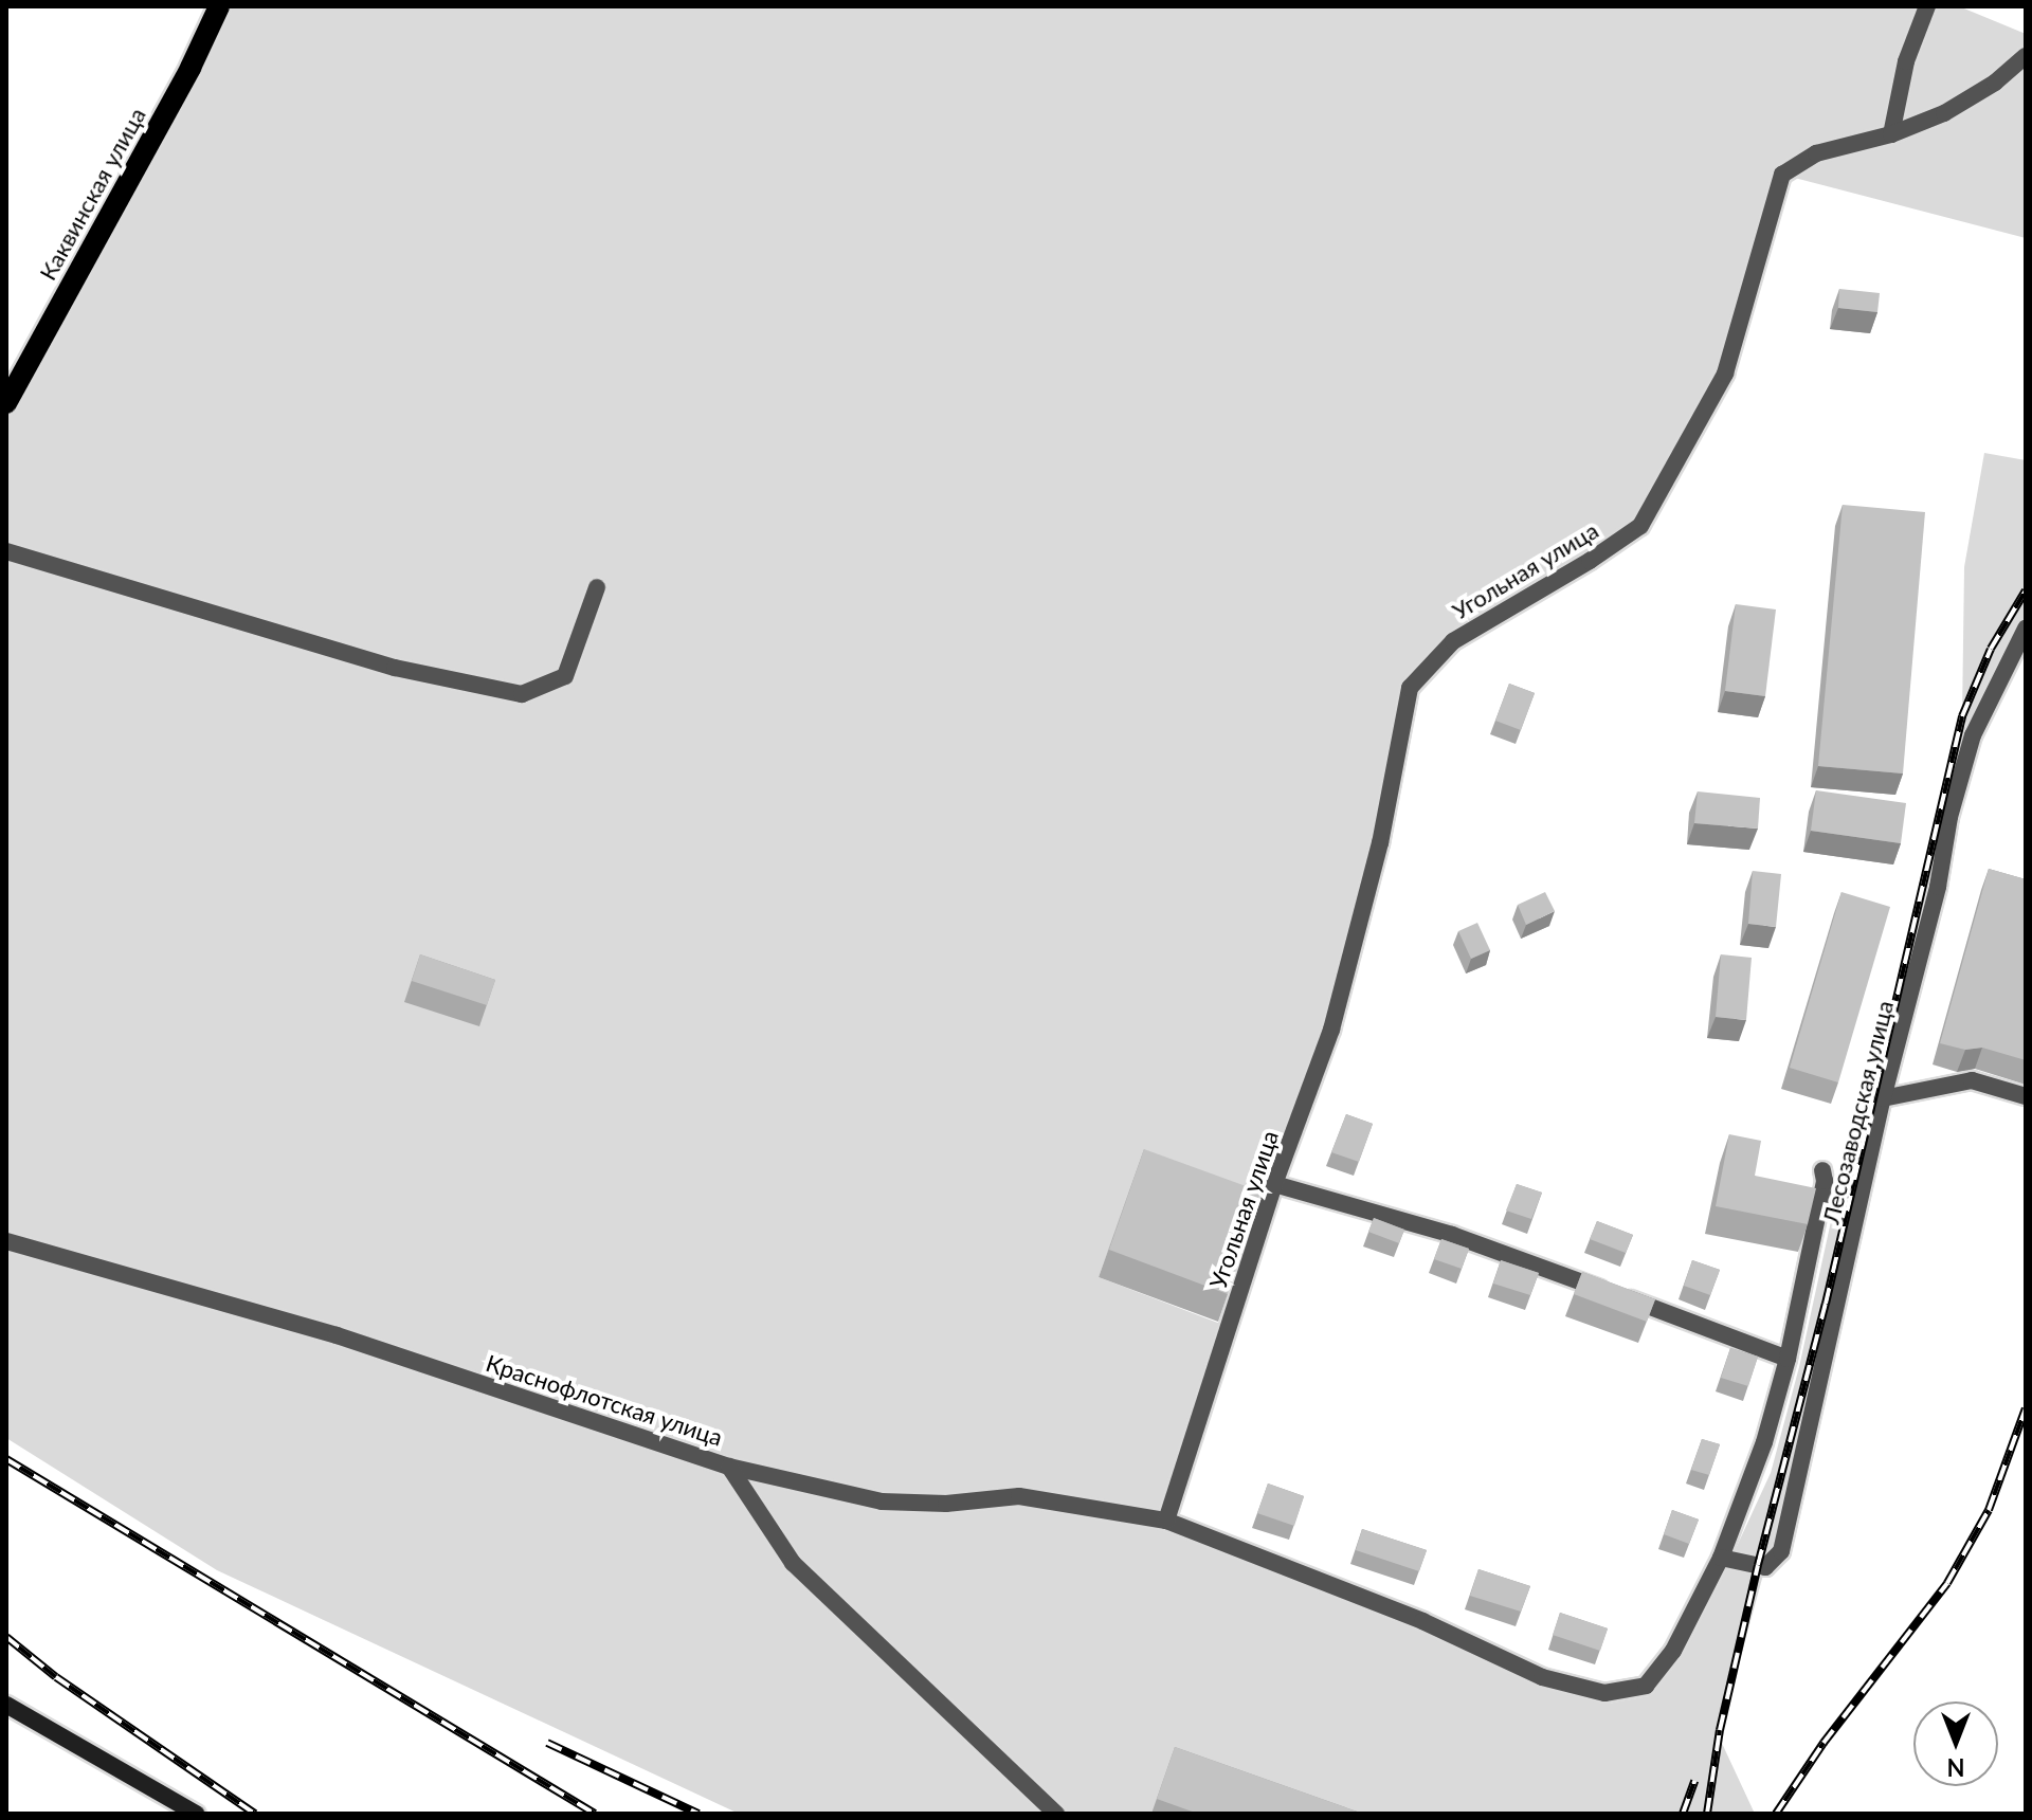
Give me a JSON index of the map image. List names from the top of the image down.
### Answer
{
  "streets": {
    "main road": ["Каквинская улица"],
    "street": ["Угольная улица", "Лесозаводская улица", "Краснофлотская улица"]
  },
  "north": "bottom"
}
